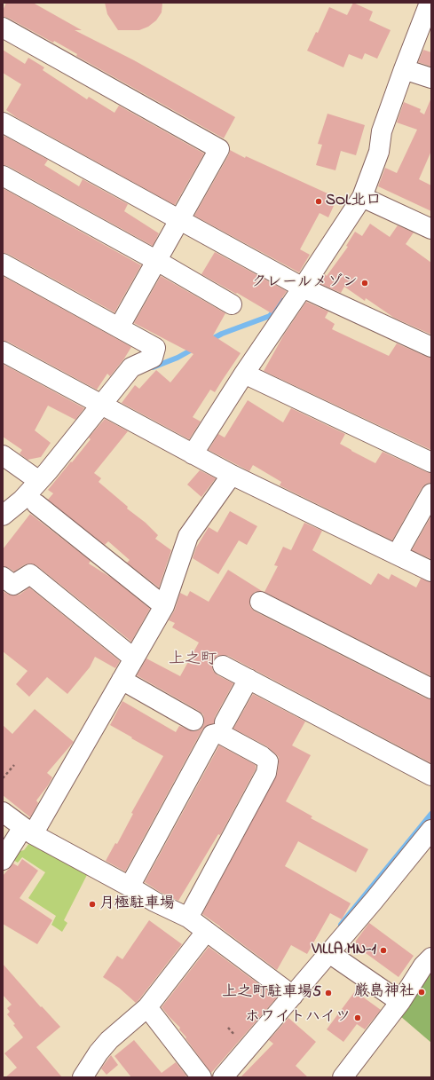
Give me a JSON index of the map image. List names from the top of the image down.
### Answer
{
  "districts": ["上之町"],
  "places": [
    "SOL北口",
    "クレールメゾン",
    "月極駐車場",
    "VILLA MN-1",
    "厳島神社",
    "上之町駐車場5",
    "ホワイトハイツ"
  ]
}
